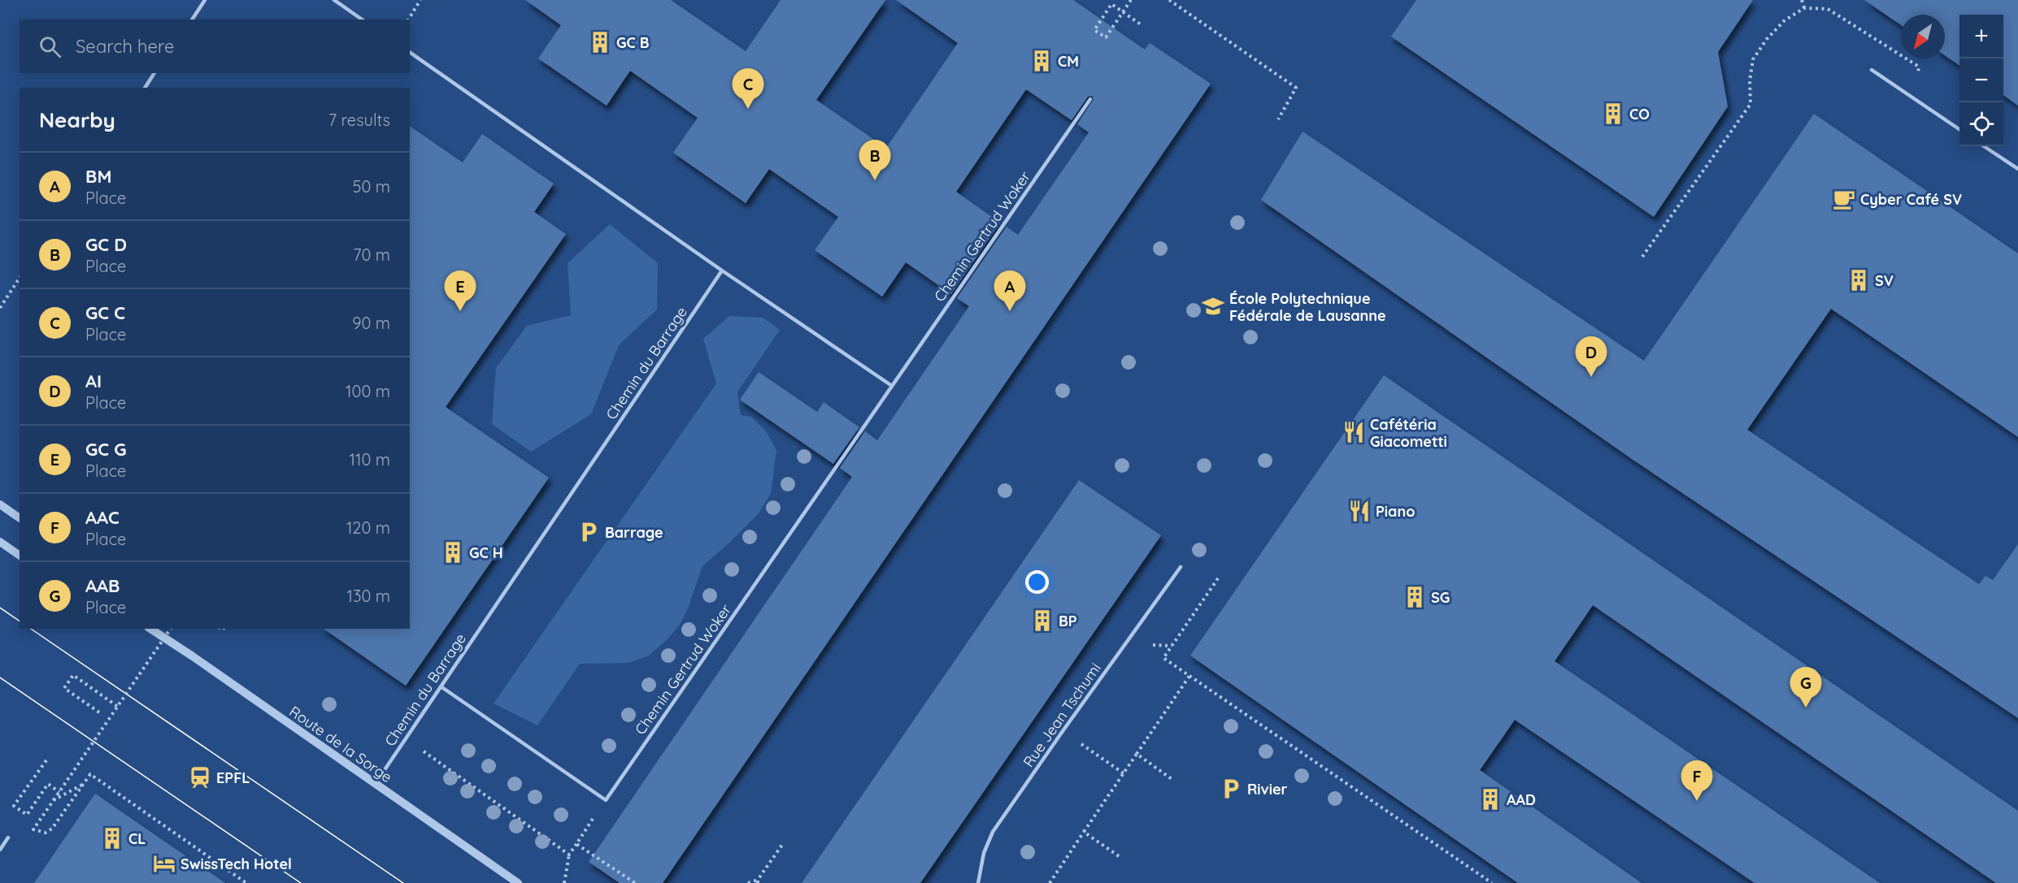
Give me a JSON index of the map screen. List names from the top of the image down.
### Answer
{
  "streets": {
    "street": ["Route de la Sorge"],
    "lane": ["Chemin Gertrud Woker", "Chemin du Barrage", "Rue Jean Tschumi"]
  },
  "crossings": [
    ["Chemin Gertrud Woker", "Chemin du Barrage"],
    ["Chemin du Barrage", "Route de la Sorge"]
  ],
  "places": {
    "building": [
      "GC B",
      "CM",
      "CO",
      "SV",
      "GC H",
      "SG",
      "BP",
      "AAD",
      "CL"
    ],
    "cafe": ["Cyber Café SV"],
    "school or university": ["École Polytechnique Fédérale de Lausanne"],
    "restaurant": ["Cafétéria Giacometti", "Piano"],
    "parking": ["Barrage", "Rivier"],
    "station": ["EPFL"],
    "hotel": ["SwissTech Hotel"]
  },
  "north": "bottom left",
  "page": {
    "map_buttons": ["+", "−"],
    "search": "Search here",
    "pins": [
      "C",
      "B",
      "A",
      "E",
      "D",
      "G",
      "F"
    ],
    "heading": ["Nearby", "7 results"],
    "list": [
      {
        "mark": "A",
        "name": "BM",
        "note": "Place",
        "value": "50 m"
      },
      {
        "mark": "B",
        "name": "GC D",
        "note": "Place",
        "value": "70 m"
      },
      {
        "mark": "C",
        "name": "GC C",
        "note": "Place",
        "value": "90 m"
      },
      {
        "mark": "D",
        "name": "AI",
        "note": "Place",
        "value": "100 m"
      },
      {
        "mark": "E",
        "name": "GC G",
        "note": "Place",
        "value": "110 m"
      },
      {
        "mark": "F",
        "name": "AAC",
        "note": "Place",
        "value": "120 m"
      },
      {
        "mark": "G",
        "name": "AAB",
        "note": "Place",
        "value": "130 m"
      }
    ]
  }
}
